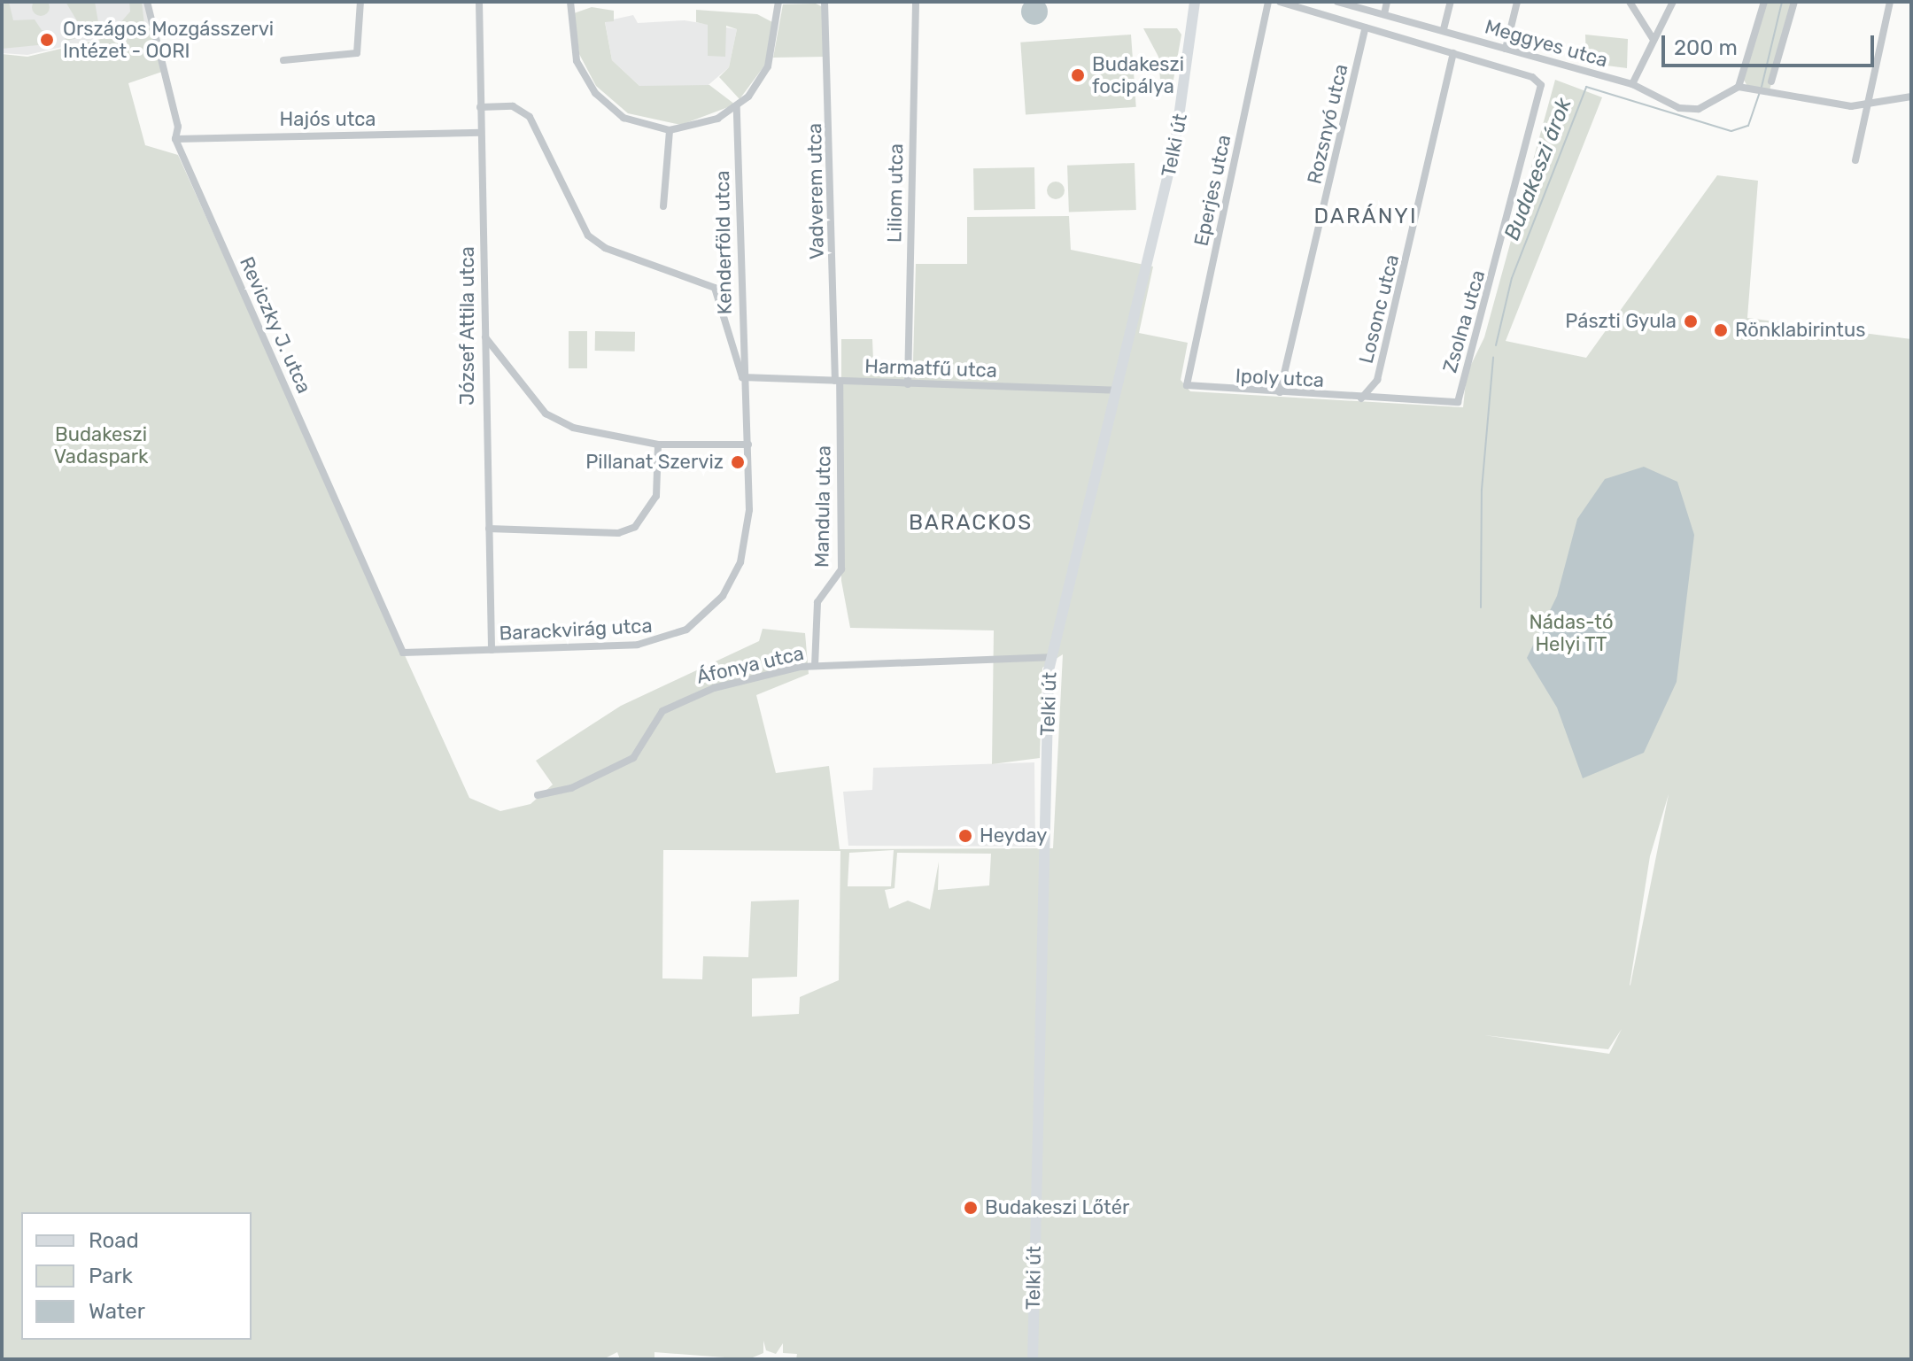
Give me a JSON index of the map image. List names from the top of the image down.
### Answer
{
  "streets": {
    "main road": ["Telki út"],
    "street": [
      "Meggyes utca",
      "Hajós utca",
      "Rozsnyó utca",
      "Eperjes utca",
      "Vadverem utca",
      "Liliom utca",
      "Kenderföld utca",
      "Losonc utca",
      "Zsolna utca",
      "Reviczky J. utca",
      "József Attila utca",
      "Harmatfű utca",
      "Ipoly utca",
      "Mandula utca",
      "Barackvirág utca",
      "Áfonya utca"
    ]
  },
  "crossings": [
    ["Meggyes utca", "Rozsnyó utca"],
    ["Hajós utca", "Reviczky J. utca"],
    ["Hajós utca", "József Attila utca"],
    ["Rozsnyó utca", "Ipoly utca"],
    ["Telki út", "Harmatfű utca"],
    ["Telki út", "Áfonya utca"],
    ["Eperjes utca", "Ipoly utca"],
    ["Vadverem utca", "Harmatfű utca"],
    ["Vadverem utca", "Mandula utca"],
    ["Liliom utca", "Harmatfű utca"],
    ["Kenderföld utca", "Harmatfű utca"],
    ["Kenderföld utca", "Barackvirág utca"],
    ["Losonc utca", "Zsolna utca"],
    ["Losonc utca", "Ipoly utca"],
    ["Zsolna utca", "Ipoly utca"],
    ["Reviczky J. utca", "Barackvirág utca"],
    ["József Attila utca", "Barackvirág utca"],
    ["Harmatfű utca", "Mandula utca"],
    ["Harmatfű utca", "Barackvirág utca"],
    ["Mandula utca", "Áfonya utca"]
  ],
  "districts": ["DARÁNYI", "BARACKOS"],
  "water": ["Budakeszi árok"],
  "parks": ["Budakeszi Vadaspark", "Nádas-tó Helyi TT"],
  "places": [
    "Országos Mozgásszervi Intézet - OORI",
    "Budakeszi focipálya",
    "Pászti Gyula",
    "Rönklabirintus",
    "Pillanat Szerviz",
    "Heyday",
    "Budakeszi Lőtér"
  ],
  "legend": ["Road", "Park", "Water"],
  "scale_bar": "200 m"
}
